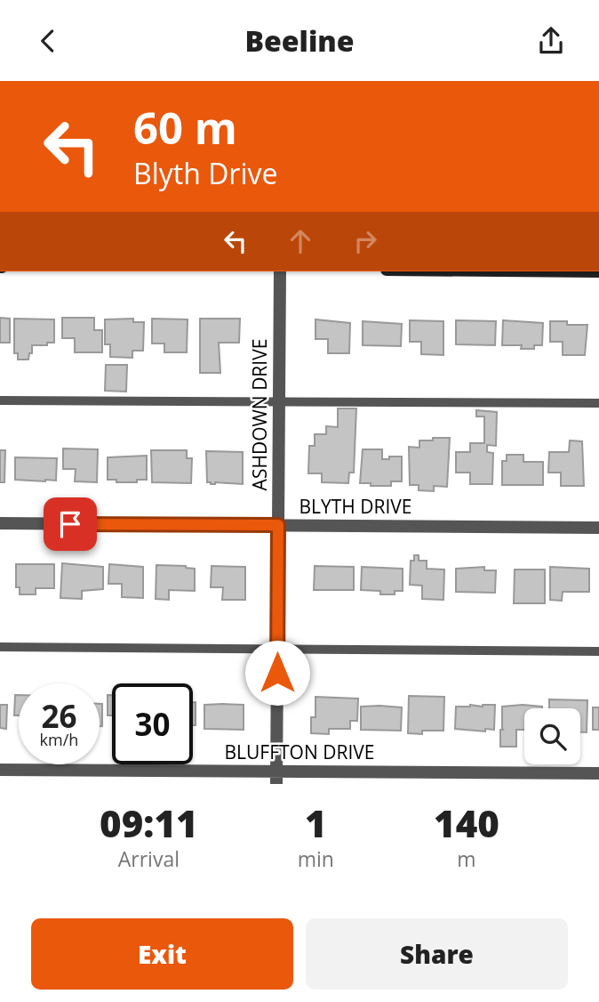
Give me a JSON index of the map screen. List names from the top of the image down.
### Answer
{
  "streets": {
    "street": ["ASHDOWN DRIVE", "BLYTH DRIVE", "BLUFFTON DRIVE"]
  },
  "crossings": [
    ["ASHDOWN DRIVE", "BLYTH DRIVE"],
    ["ASHDOWN DRIVE", "BLUFFTON DRIVE"]
  ],
  "page": {
    "header": "Beeline",
    "turn": ["60 m", "Blyth Drive"],
    "speed": "26 km/h",
    "limit": "30",
    "eta": [
      "09:11",
      "Arrival",
      "1",
      "min",
      "140",
      "m"
    ],
    "buttons": ["Exit", "Share"]
  }
}
